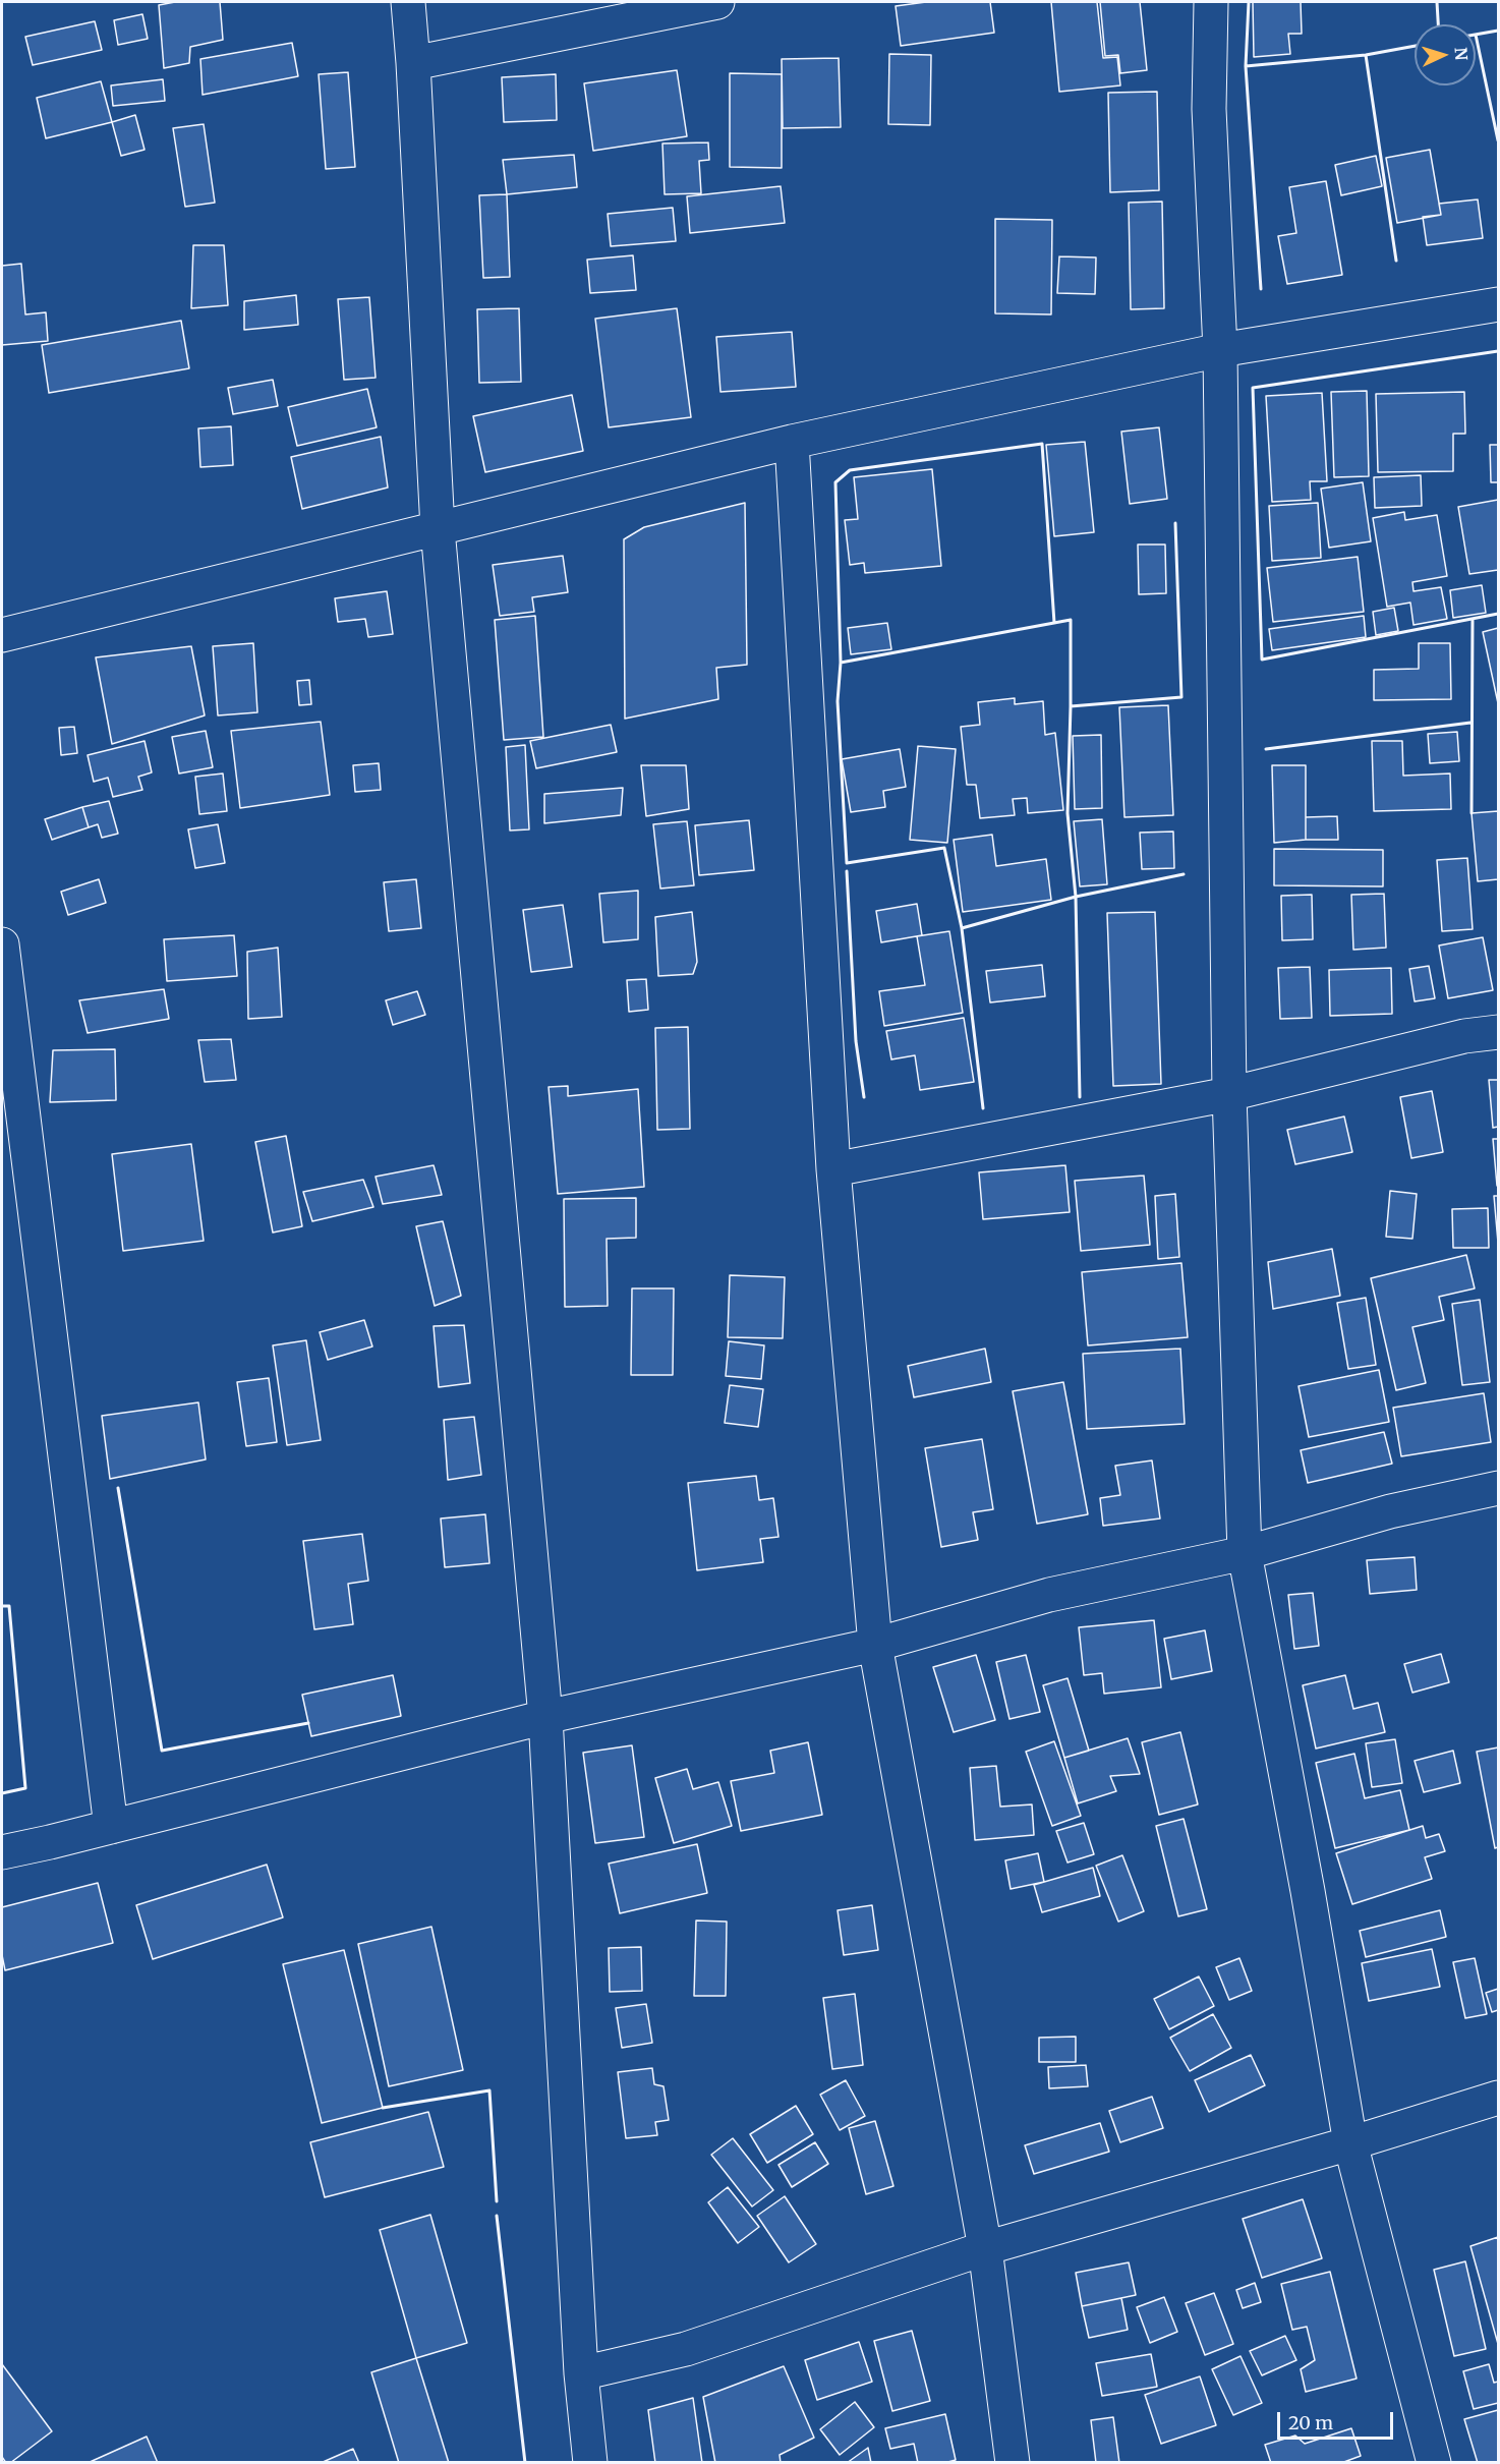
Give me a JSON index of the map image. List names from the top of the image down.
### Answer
{
  "scale_bar": "20 m",
  "north": "right"
}
